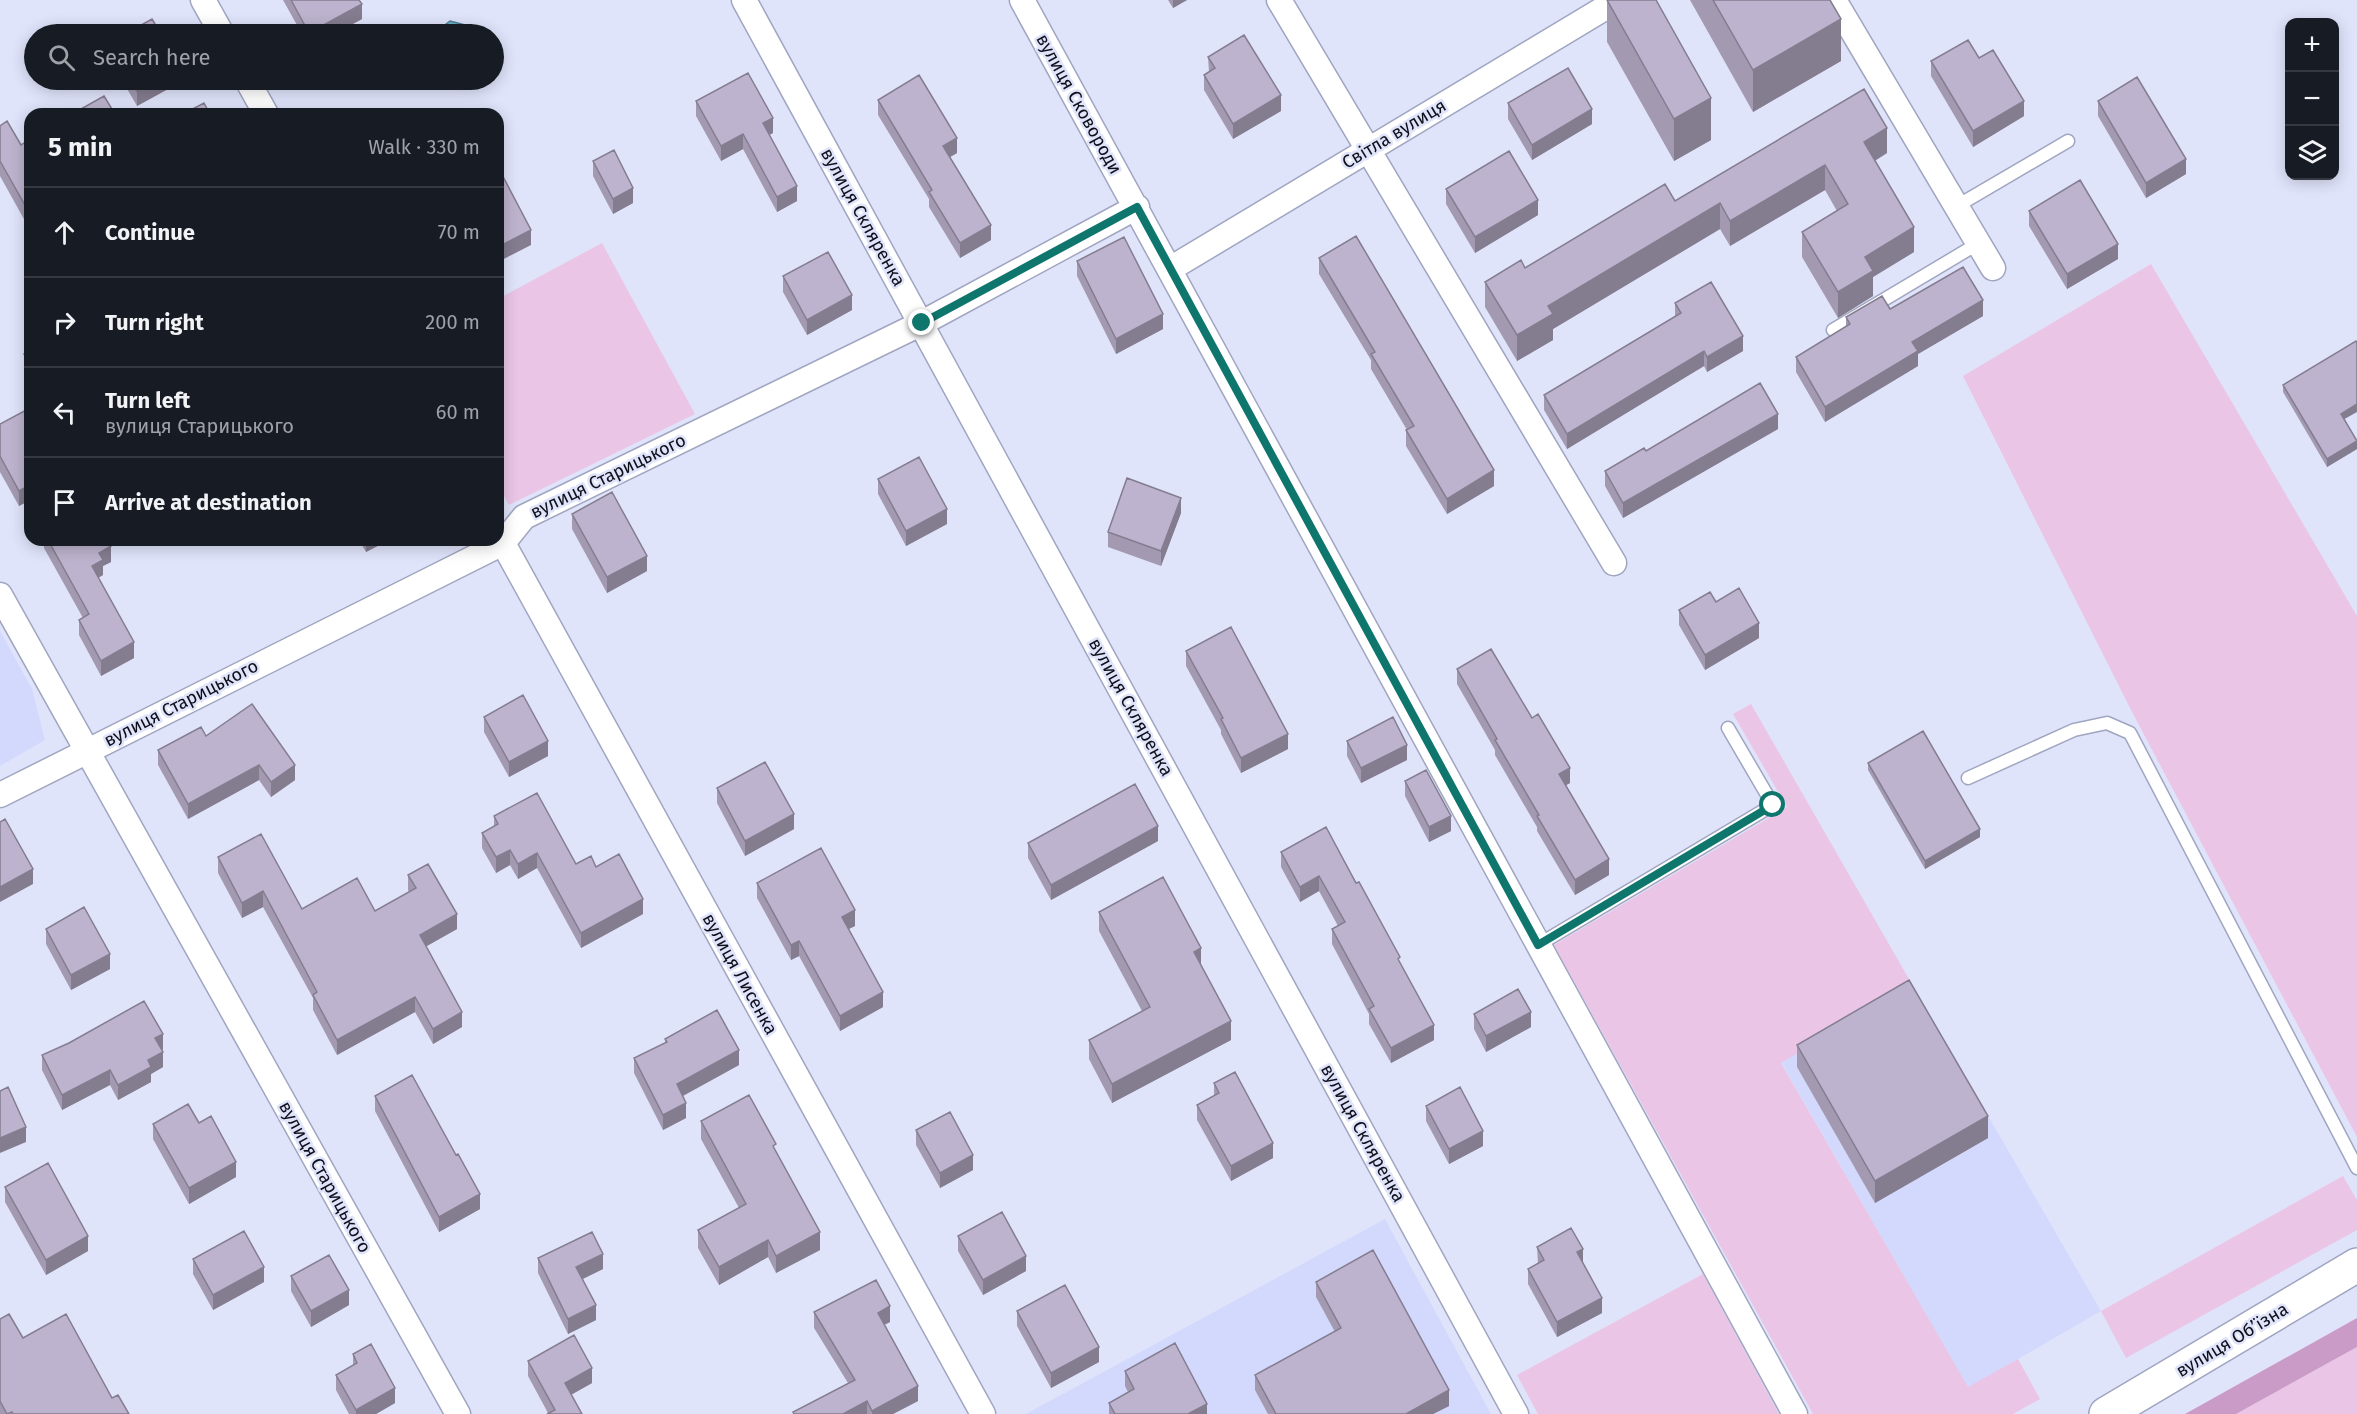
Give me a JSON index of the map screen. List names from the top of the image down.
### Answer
{
  "streets": {
    "highway": ["вулиця Об’їзна"],
    "street": [
      "вулиця Сковороди",
      "Світла вулиця",
      "вулиця Скляренка",
      "вулиця Старицького",
      "вулиця Лисенка"
    ]
  },
  "crossings": [
    ["вулиця Сковороди", "Світла вулиця"],
    ["вулиця Сковороди", "вулиця Старицького"],
    ["вулиця Скляренка", "вулиця Старицького"]
  ],
  "page": {
    "map_buttons": ["+", "−"],
    "search": "Search here",
    "heading": ["5 min", "Walk · 330 m"],
    "list": [
      ["Continue", "70 m"],
      ["Turn right", "200 m"],
      ["Turn left", "вулиця Старицького", "60 m"],
      "Arrive at destination"
    ]
  }
}
